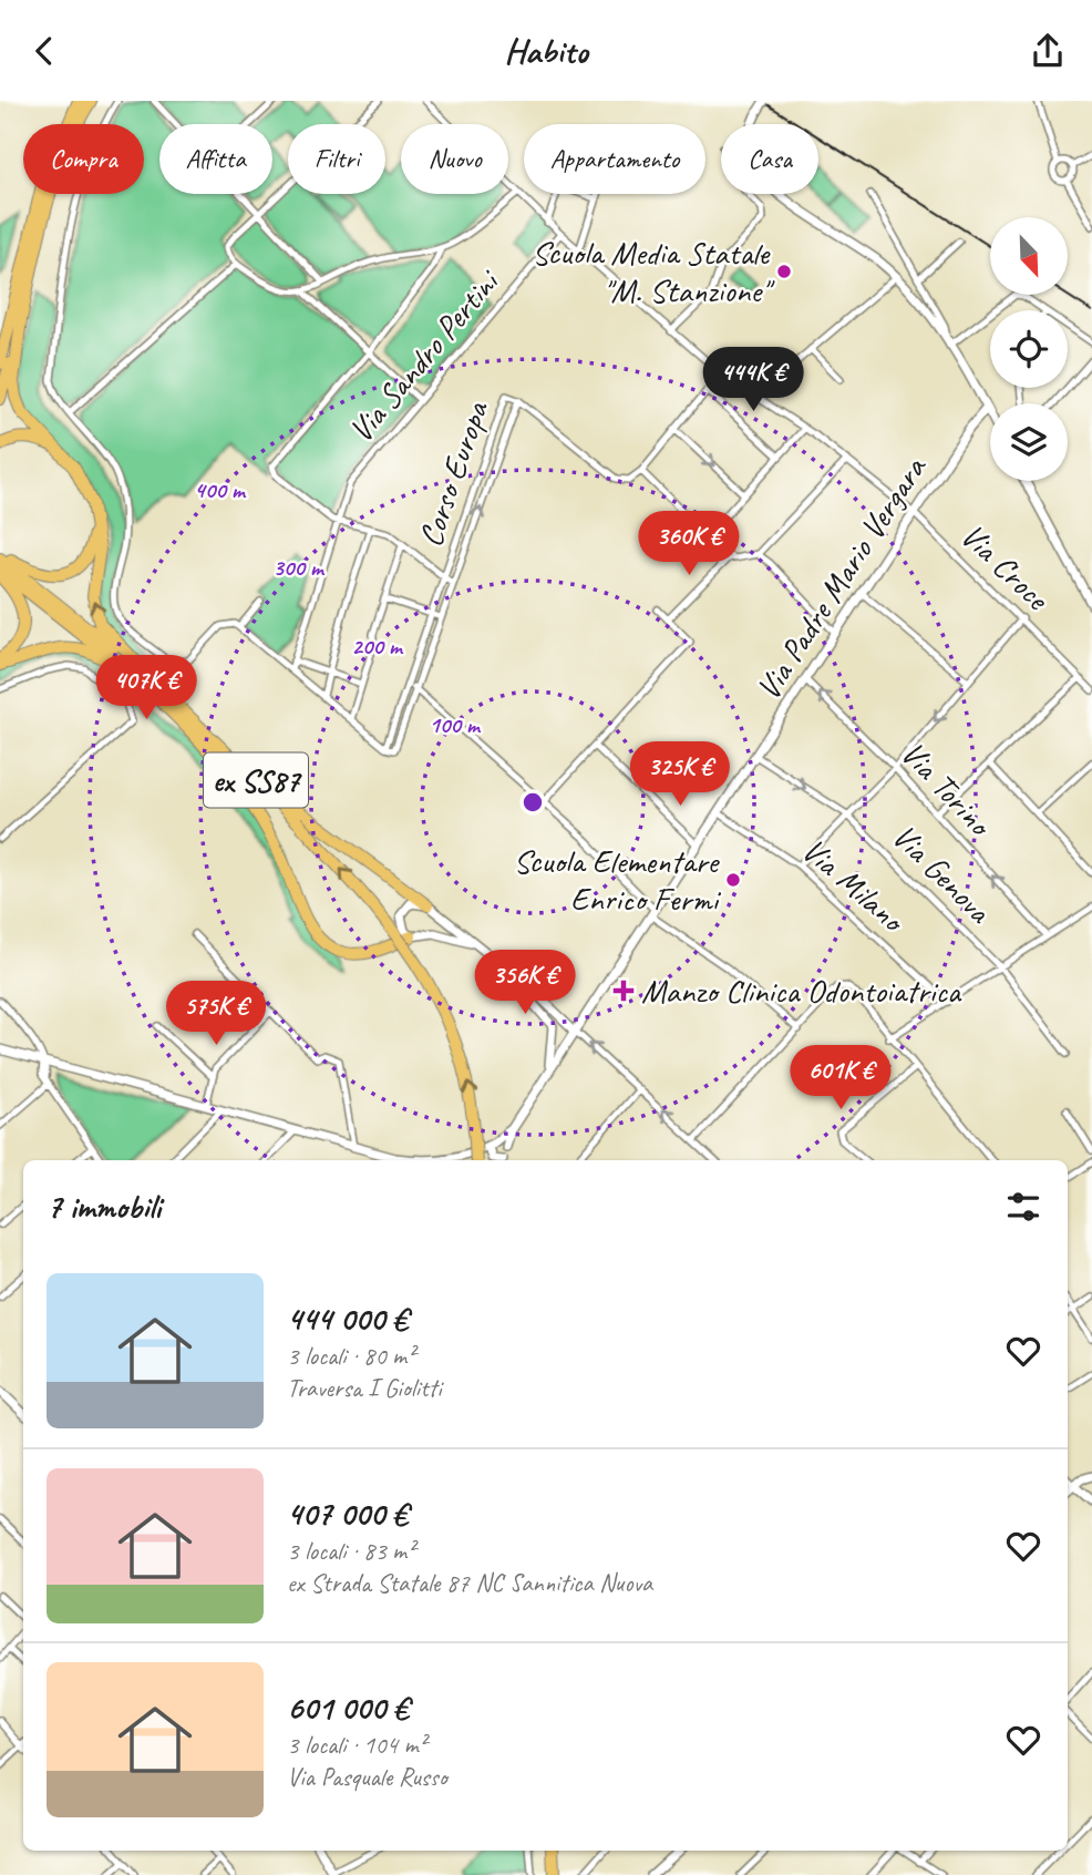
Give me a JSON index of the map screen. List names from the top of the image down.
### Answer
{
  "streets": {
    "highway": ["ex SS87"],
    "street": [
      "Via Sandro Pertini",
      "Corso Europa",
      "Via Croce",
      "Via Padre Mario Vergara",
      "Via Torino",
      "Via Genova",
      "Via Milano"
    ]
  },
  "crossings": [
    ["Via Sandro Pertini", "Corso Europa"],
    ["Via Sandro Pertini", "Via Croce"],
    ["Via Croce", "Via Padre Mario Vergara"],
    ["Via Padre Mario Vergara", "ex SS87"],
    ["Via Padre Mario Vergara", "Via Torino"],
    ["Via Padre Mario Vergara", "Via Genova"],
    ["Via Padre Mario Vergara", "Via Milano"]
  ],
  "one_way": ["Via Torino"],
  "places": {
    "other": ["Scuola Media Statale \"M. Stanzione\"", "Scuola Elementare Enrico Fermi"],
    "health": ["Manzo Clinica Odontoiatrica"]
  },
  "north": "bottom right",
  "page": {
    "header": "Habito",
    "chip": [
      "Compra",
      "Affitta",
      "Filtri",
      "Nuovo",
      "Appartamento",
      "Casa"
    ],
    "price": [
      "444K €",
      "360K €",
      "407K €",
      "325K €",
      "356K €",
      "575K €",
      "601K €"
    ],
    "heading": "7 immobili",
    "list": [
      {
        "name": "444 000 €",
        "note": "3 locali · 80 m² · Traversa I Giolitti"
      },
      {
        "name": "407 000 €",
        "note": "3 locali · 83 m² · ex Strada Statale 87 NC Sannitica Nuova"
      },
      {
        "name": "601 000 €",
        "note": "3 locali · 104 m² · Via Pasquale Russo"
      }
    ]
  },
  "rings": [
    "400 m",
    "300 m",
    "200 m",
    "100 m"
  ]
}
